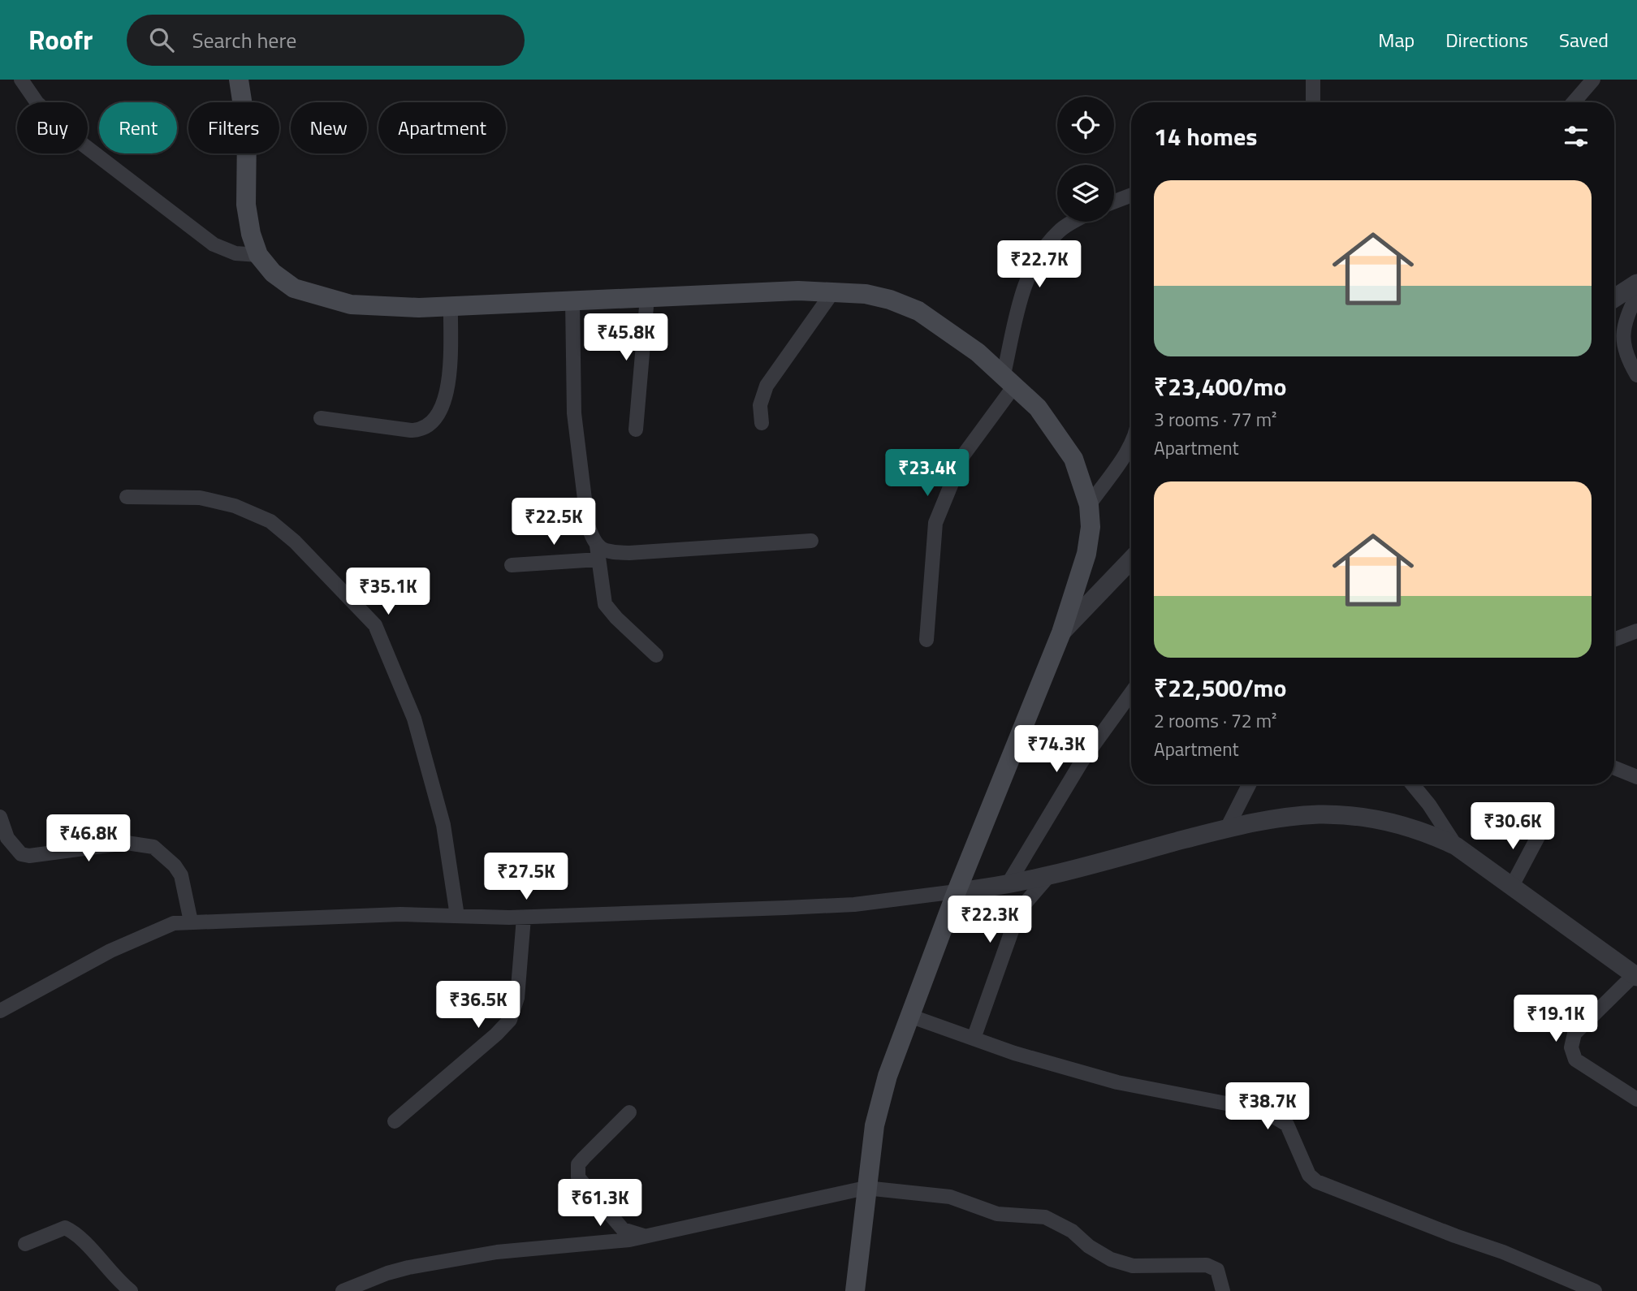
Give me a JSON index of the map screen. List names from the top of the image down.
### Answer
{
  "page": {
    "header": "Roofr",
    "search": "Search here",
    "nav": ["Map", "Directions", "Saved"],
    "chip": [
      "Buy",
      "Rent",
      "Filters",
      "New",
      "Apartment"
    ],
    "heading": "14 homes",
    "list": [
      {
        "name": "₹23,400/mo",
        "note": "3 rooms · 77 m² · Apartment"
      },
      {
        "name": "₹22,500/mo",
        "note": "2 rooms · 72 m² · Apartment"
      }
    ],
    "price": [
      "₹22.7K",
      "₹45.8K",
      "₹23.4K",
      "₹22.5K",
      "₹35.1K",
      "₹74.3K",
      "₹30.6K",
      "₹46.8K",
      "₹27.5K",
      "₹22.3K",
      "₹36.5K",
      "₹19.1K",
      "₹38.7K",
      "₹61.3K"
    ]
  }
}
